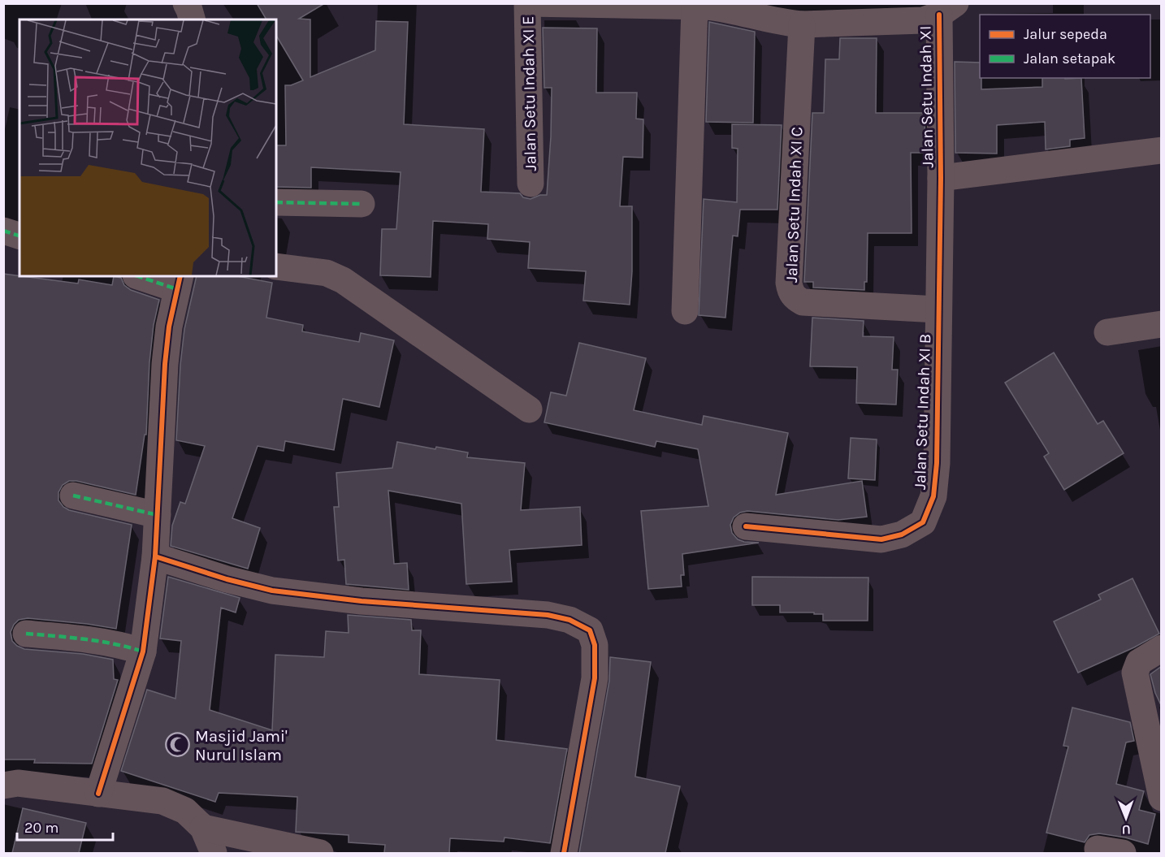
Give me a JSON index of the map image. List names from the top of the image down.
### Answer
{
  "streets": {
    "street": [
      "Jalan Setu Indah XI E",
      "Jalan Setu Indah XI",
      "Jalan Setu Indah XI C",
      "Jalan Setu Indah XI B"
    ]
  },
  "crossings": [
    ["Jalan Setu Indah XI", "Jalan Setu Indah XI B"],
    ["Jalan Setu Indah XI C", "Jalan Setu Indah XI B"]
  ],
  "places": {
    "mosque": ["Masjid Jami' Nurul Islam"]
  },
  "legend": ["Jalur sepeda", "Jalan setapak"],
  "scale_bar": "20 m",
  "north": "bottom"
}
